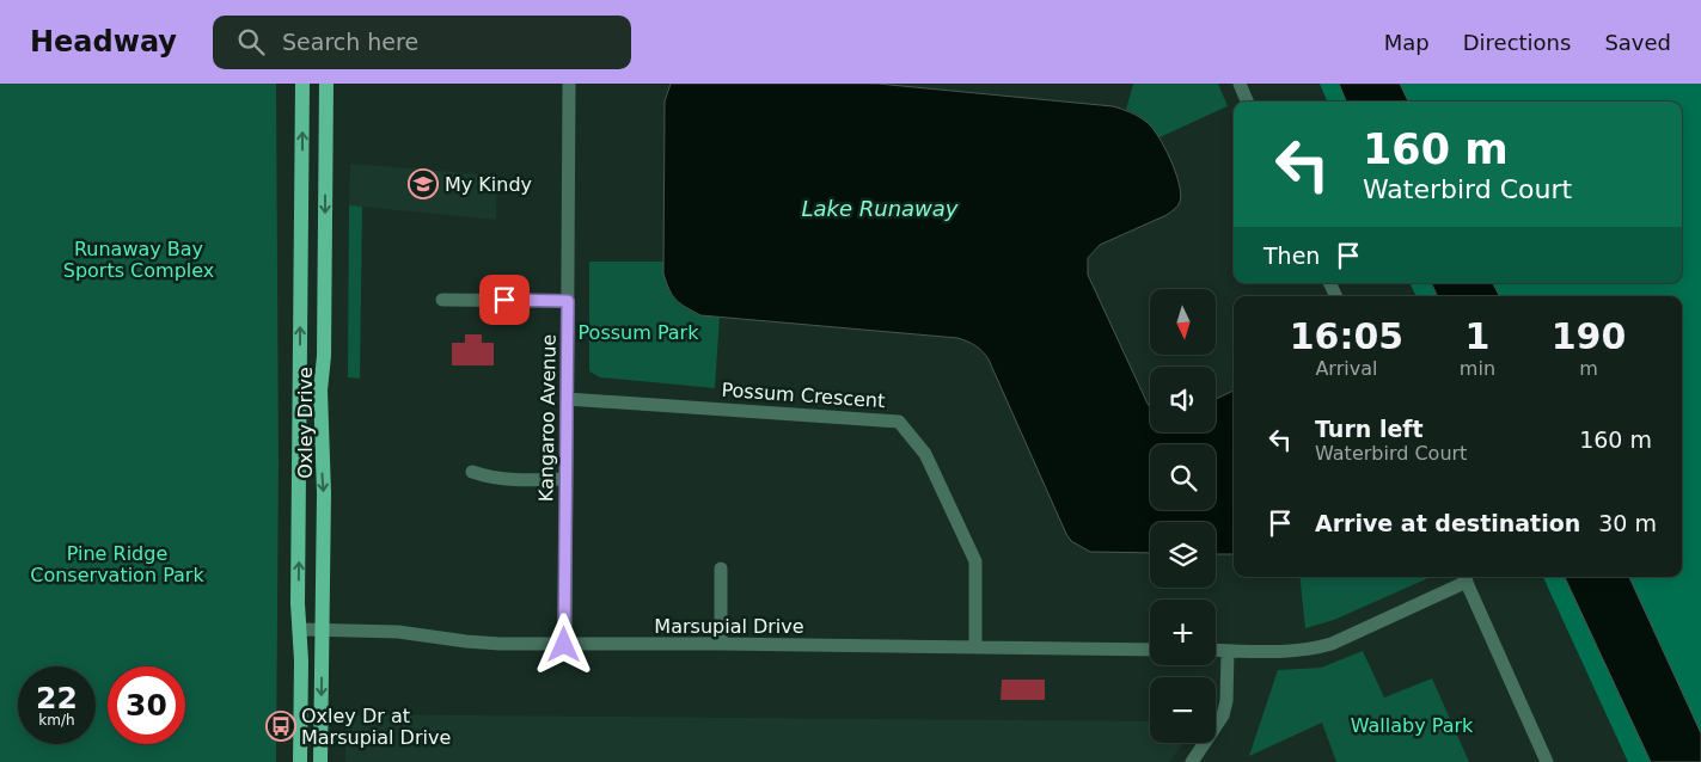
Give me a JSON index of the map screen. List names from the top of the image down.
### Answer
{
  "streets": {
    "main road": ["Oxley Drive"],
    "street": ["Possum Crescent", "Kangaroo Avenue", "Marsupial Drive"]
  },
  "crossings": [
    ["Possum Crescent", "Kangaroo Avenue"],
    ["Possum Crescent", "Marsupial Drive"],
    ["Kangaroo Avenue", "Marsupial Drive"],
    ["Oxley Drive", "Marsupial Drive"]
  ],
  "water": ["Lake Runaway"],
  "parks": [
    "Runaway Bay Sports Complex",
    "Possum Park",
    "Pine Ridge Conservation Park",
    "Wallaby Park"
  ],
  "places": {
    "school or university": ["My Kindy"],
    "bus stop": ["Oxley Dr at Marsupial Drive"]
  },
  "north": "bottom",
  "page": {
    "header": "Headway",
    "search": "Search here",
    "nav": ["Map", "Directions", "Saved"],
    "turn": ["160 m", "Waterbird Court"],
    "then": "Then",
    "map_buttons": ["+", "−"],
    "eta": [
      "16:05",
      "Arrival",
      "1",
      "min",
      "190",
      "m"
    ],
    "list": [
      {
        "name": "Turn left",
        "note": "Waterbird Court",
        "value": "160 m"
      },
      {
        "name": "Arrive at destination",
        "value": "30 m"
      }
    ],
    "speed": "22 km/h",
    "limit": "30"
  }
}
